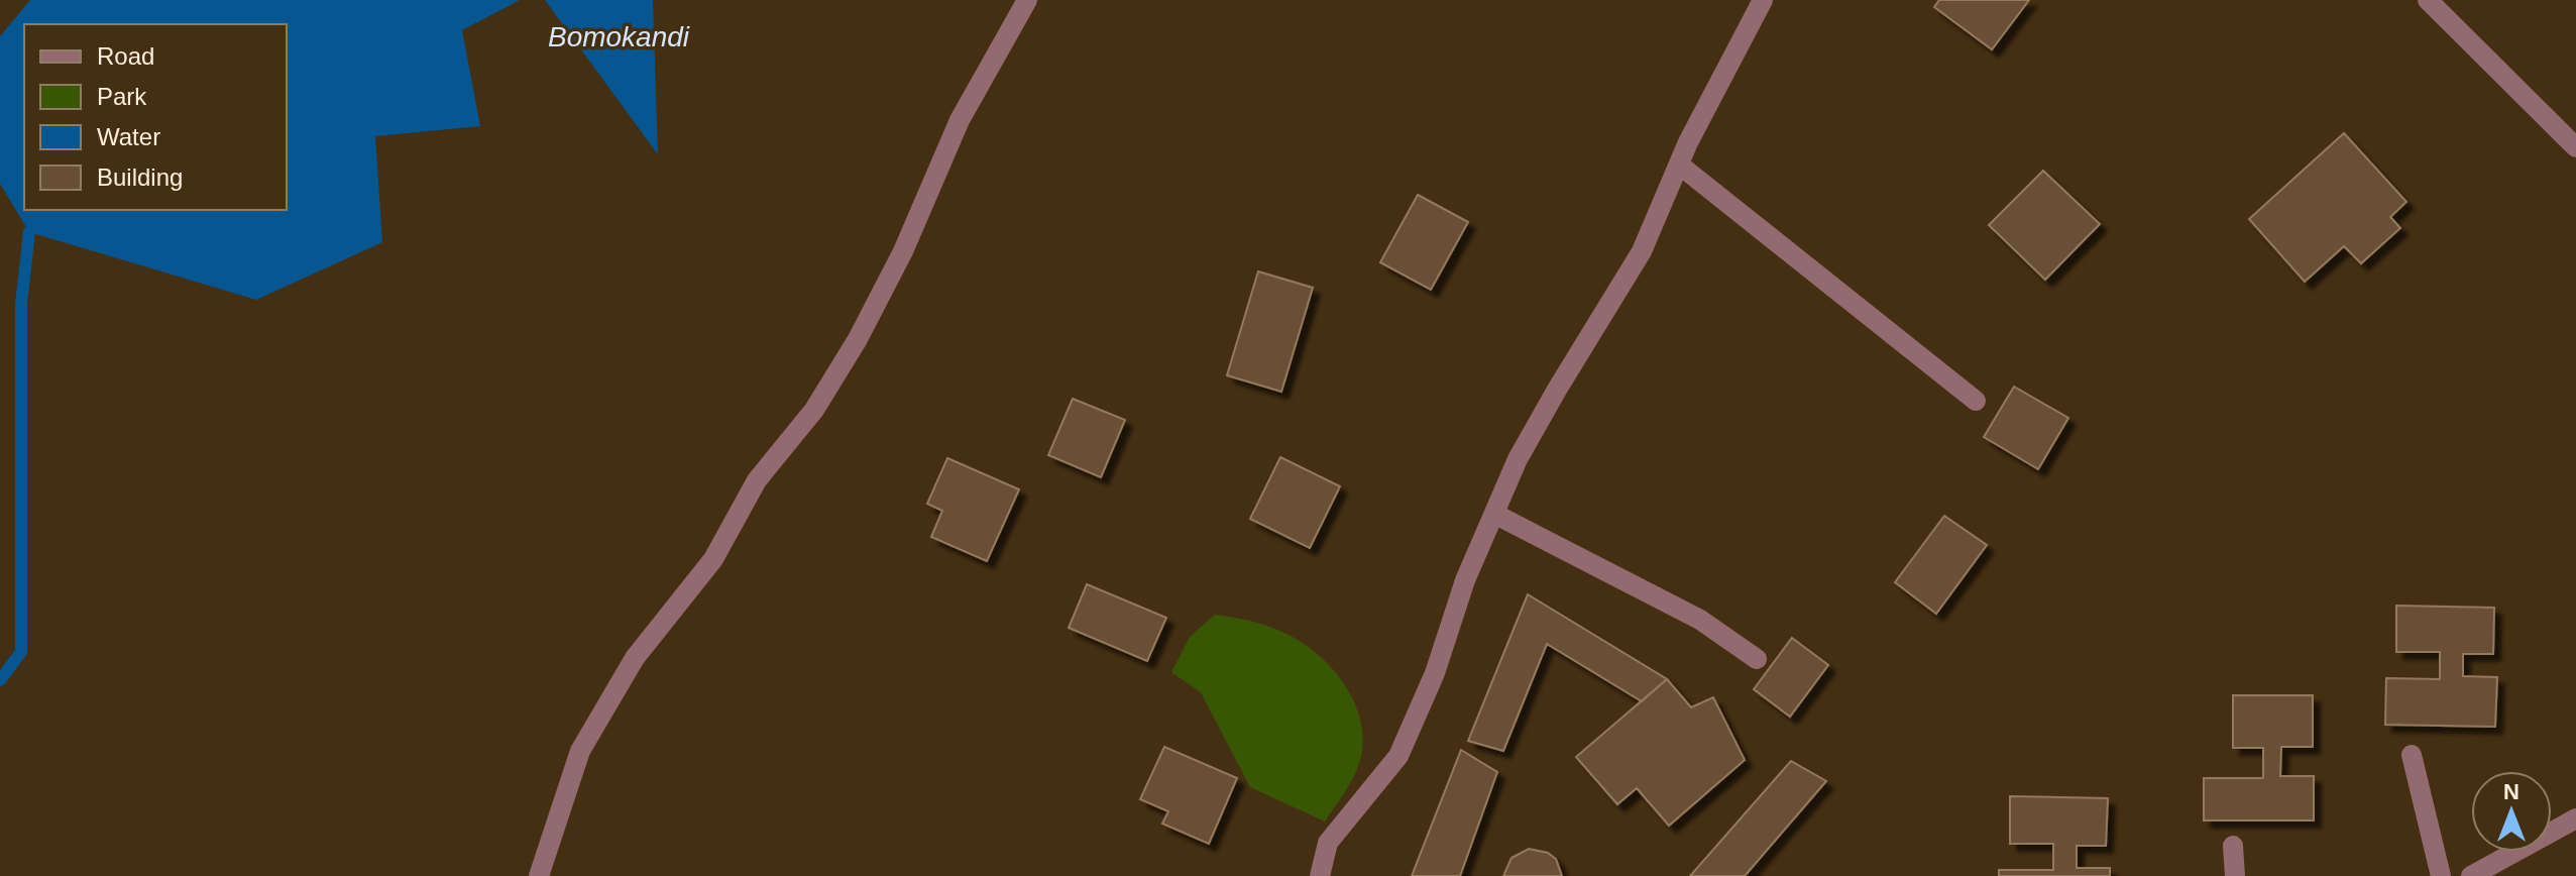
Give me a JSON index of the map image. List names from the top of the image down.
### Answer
{
  "water": ["Bomokandi"],
  "legend": [
    "Road",
    "Park",
    "Water",
    "Building"
  ],
  "north": "top"
}
